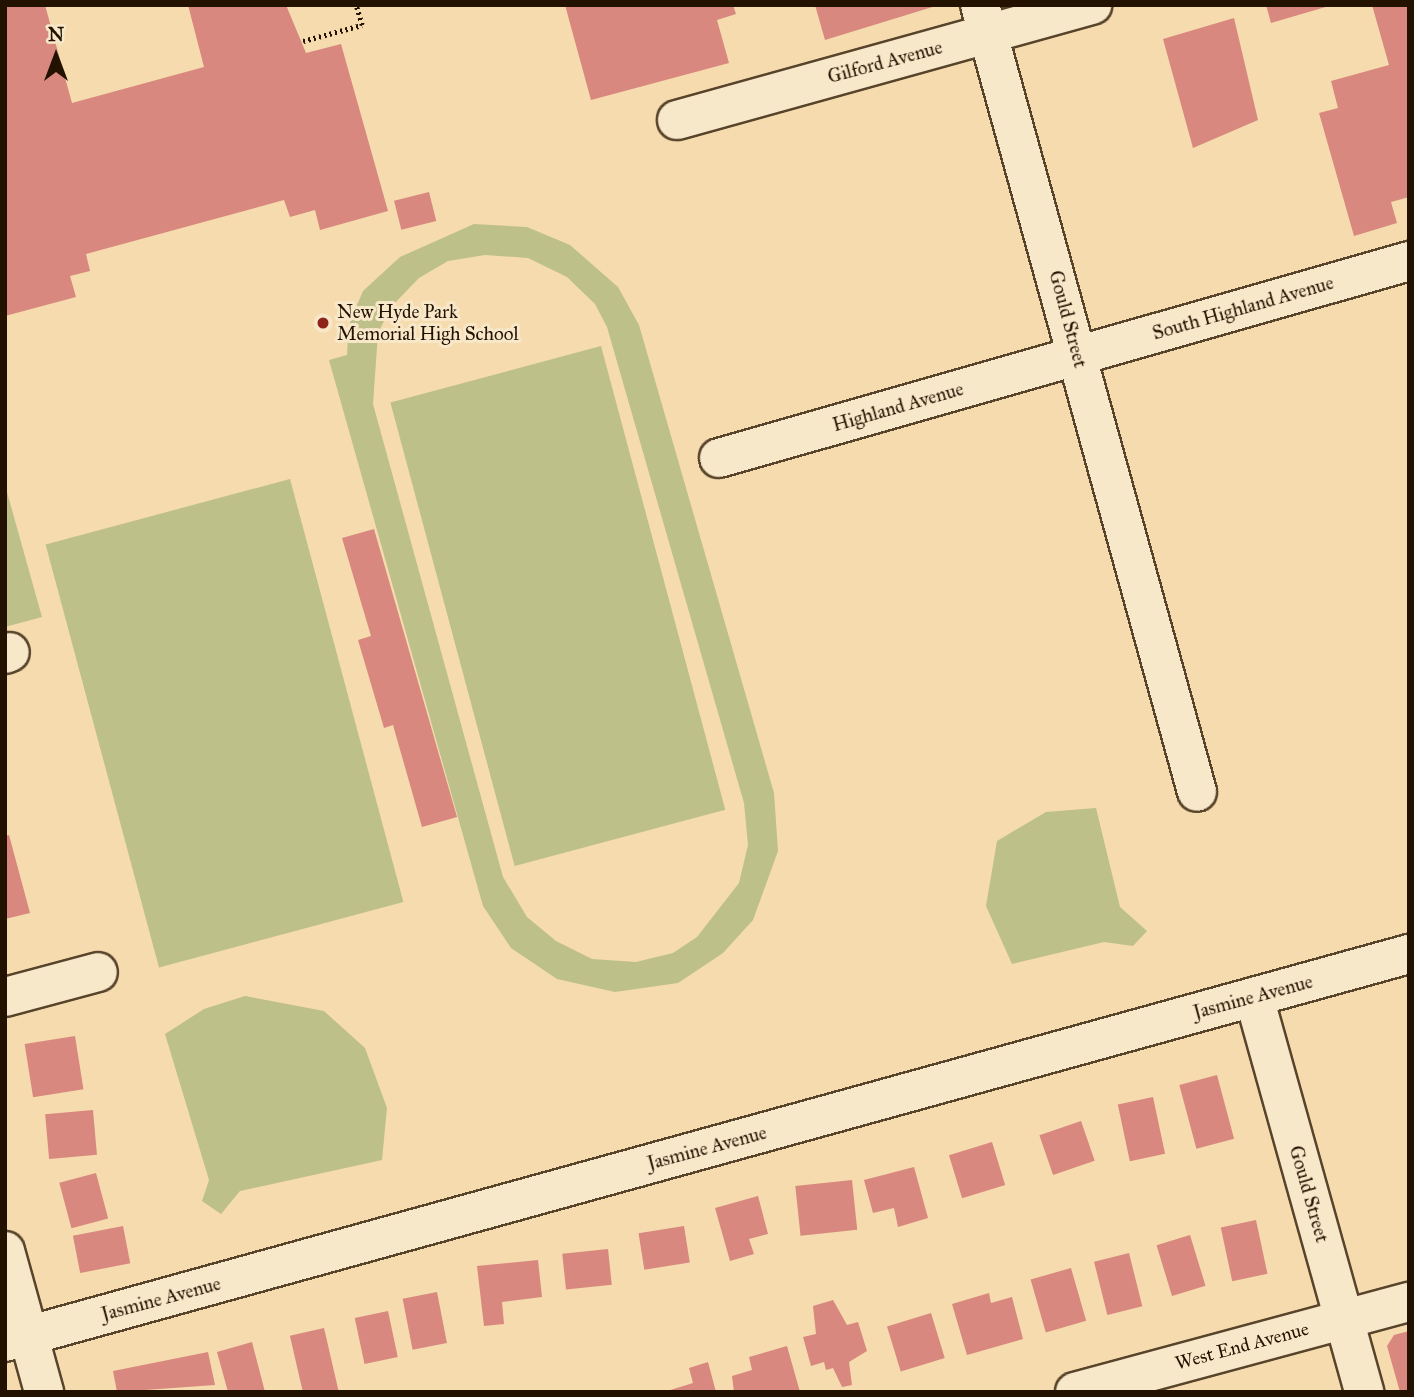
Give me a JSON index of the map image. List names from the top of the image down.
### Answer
{
  "streets": {
    "street": [
      "Gilford Avenue",
      "South Highland Avenue",
      "Gould Street",
      "Highland Avenue",
      "Jasmine Avenue",
      "West End Avenue"
    ]
  },
  "crossings": [
    ["Gilford Avenue", "Gould Street"],
    ["South Highland Avenue", "Gould Street"],
    ["South Highland Avenue", "Highland Avenue"],
    ["Gould Street", "Highland Avenue"],
    ["Gould Street", "Jasmine Avenue"],
    ["Gould Street", "West End Avenue"]
  ],
  "places": ["New Hyde Park Memorial High School"],
  "north": "top"
}
